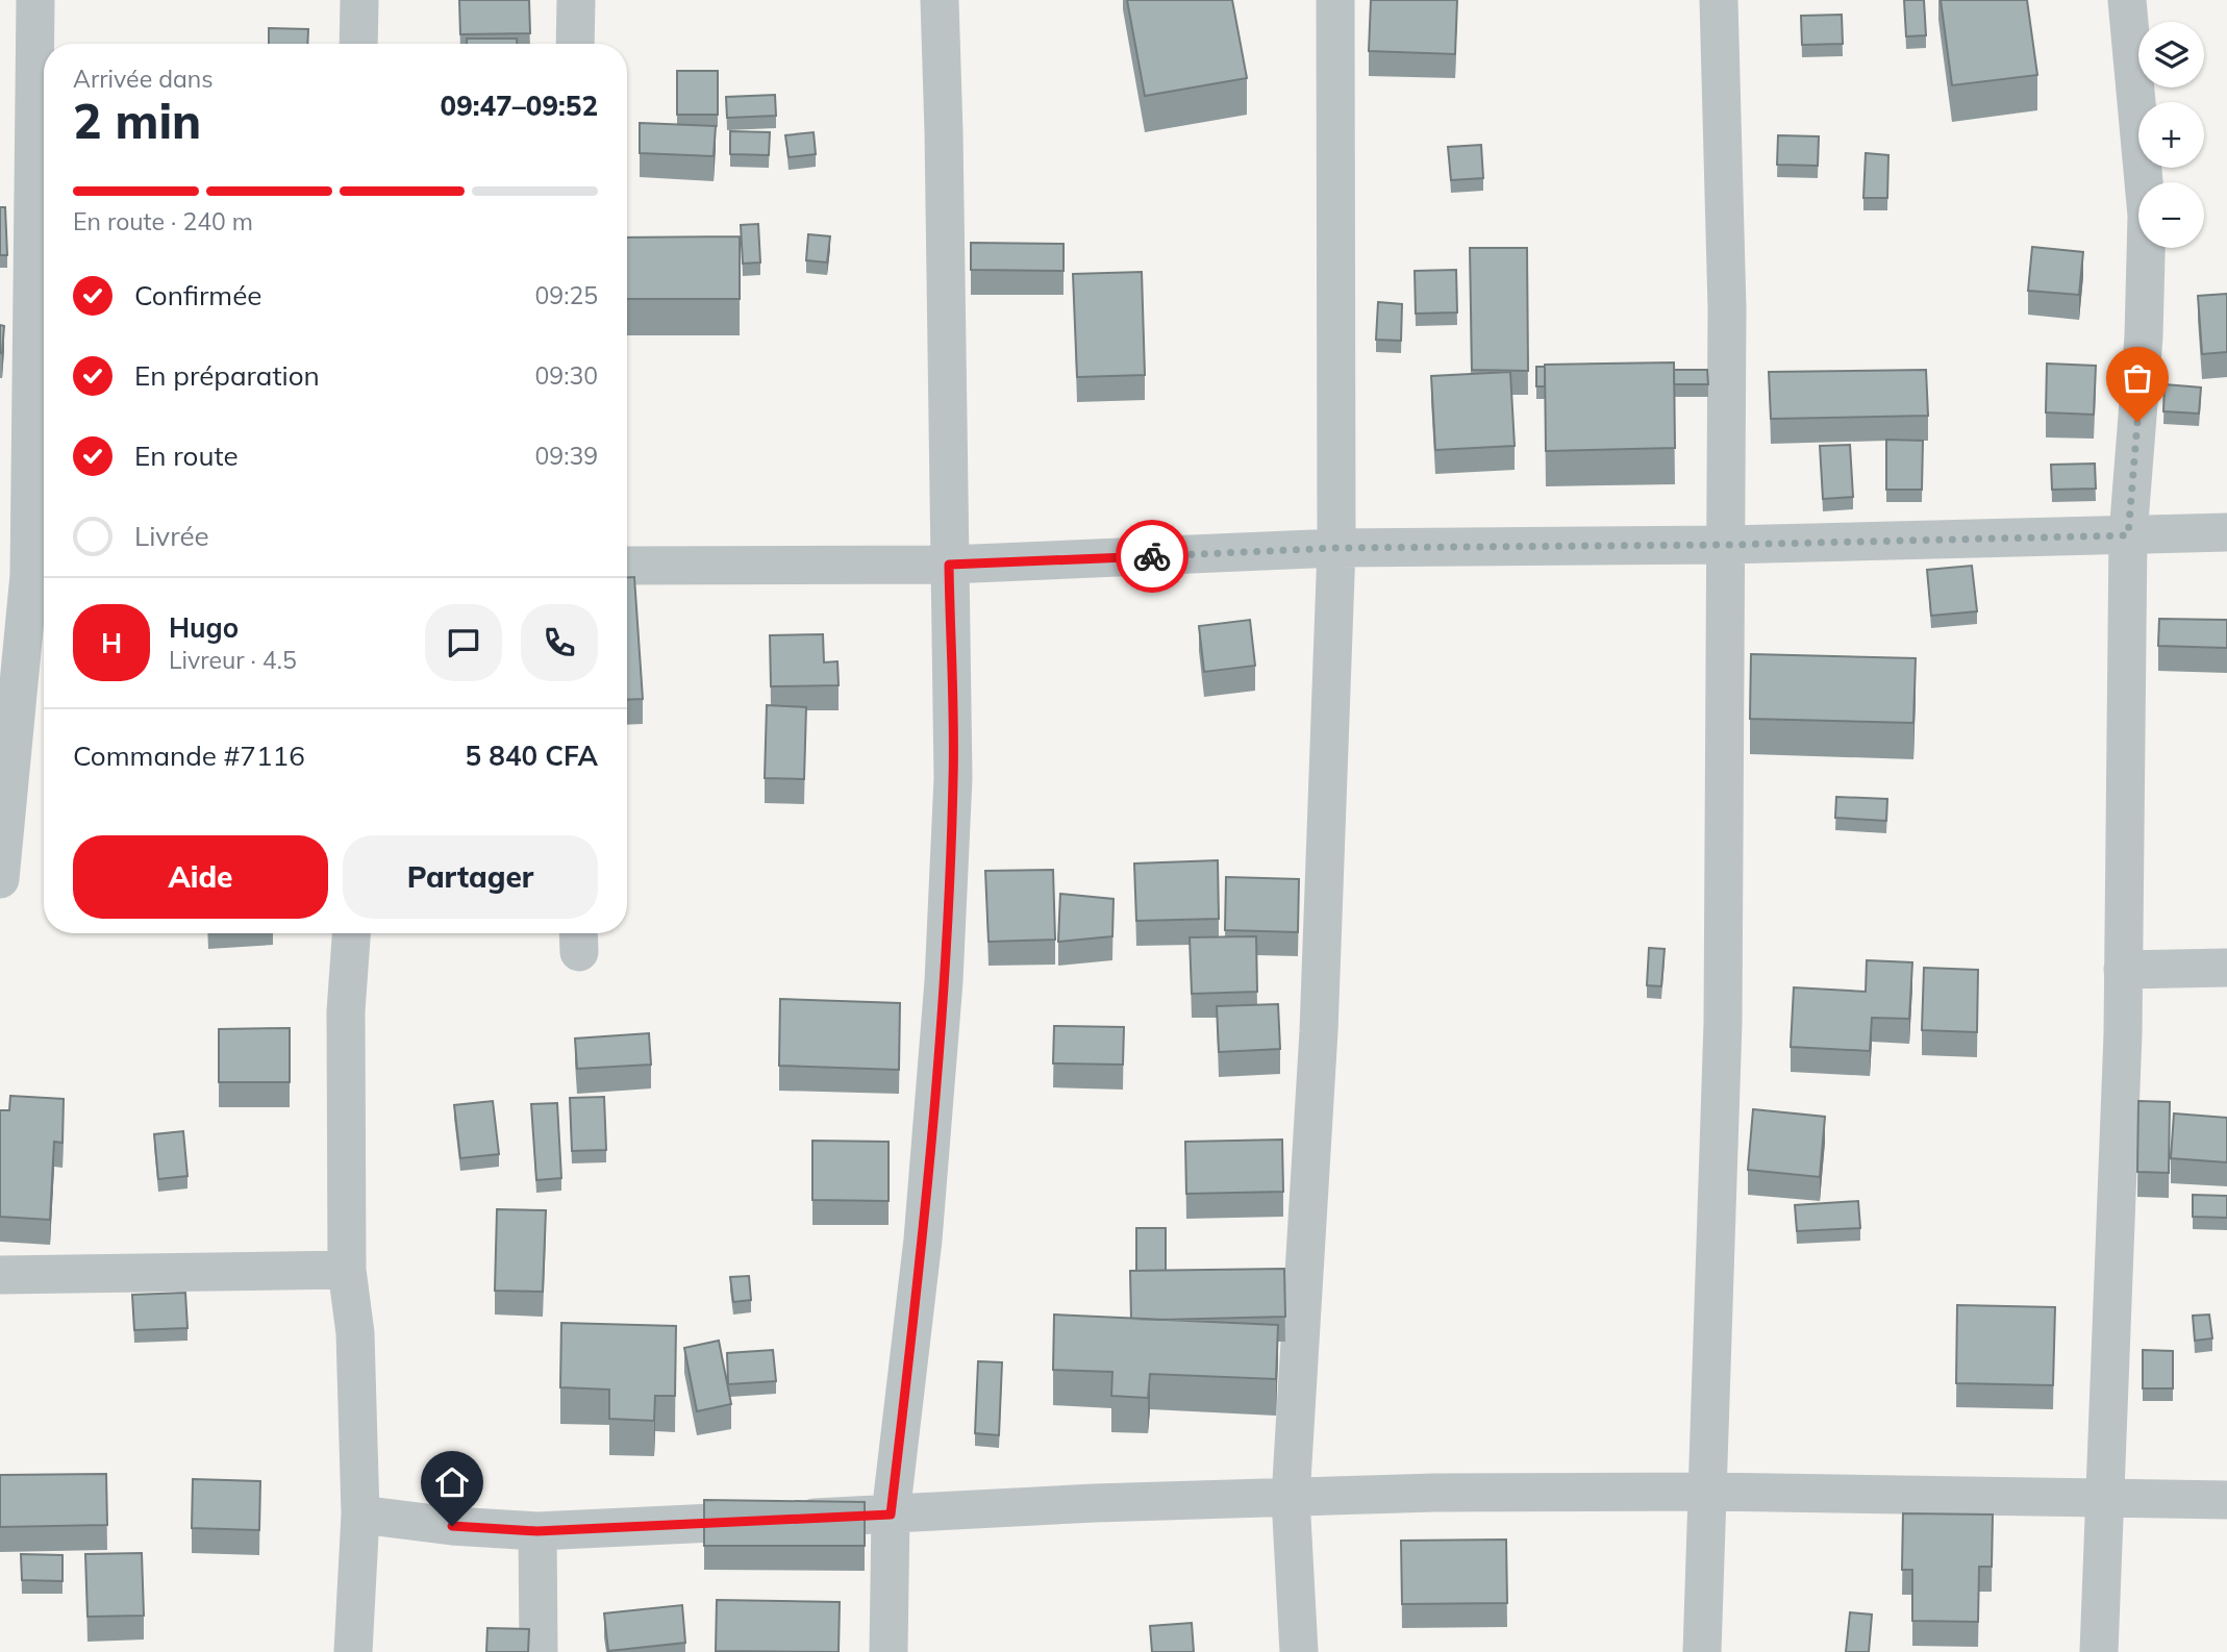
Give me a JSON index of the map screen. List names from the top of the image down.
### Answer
{
  "page": {
    "map_buttons": ["+", "−"],
    "heading": ["2 min", "Arrivée dans", "09:47–09:52"],
    "panel": [
      "Hugo",
      "Livreur · 4.5",
      "Commande #7116",
      "5 840 CFA"
    ],
    "bar": "En route · 240 m",
    "list": [
      ["Confirmée", "09:25"],
      ["En préparation", "09:30"],
      ["En route", "09:39"],
      "Livrée"
    ],
    "round": "H",
    "buttons": ["Aide", "Partager"]
  }
}
